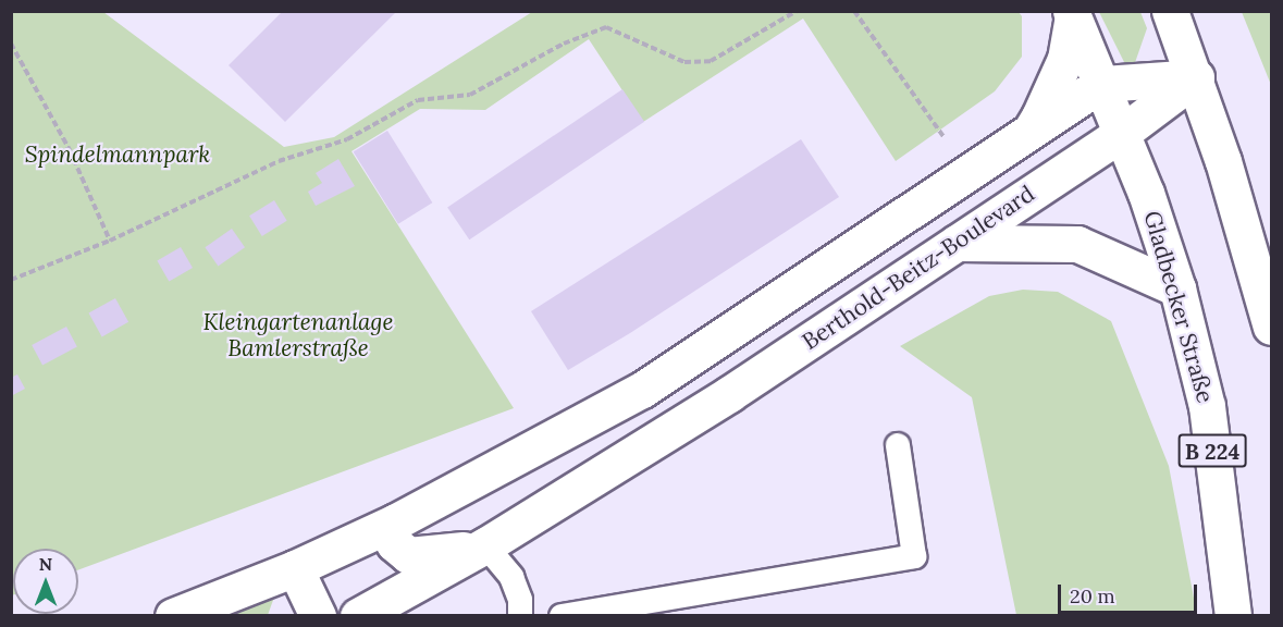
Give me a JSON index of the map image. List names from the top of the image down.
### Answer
{
  "streets": {
    "main road": ["Berthold-Beitz-Boulevard", "Gladbecker Straße", "B 224"]
  },
  "crossings": [
    ["Berthold-Beitz-Boulevard", "Gladbecker Straße"]
  ],
  "parks": ["Spindelmannpark", "Kleingartenanlage Bamlerstraße"],
  "scale_bar": "20 m",
  "north": "top"
}
